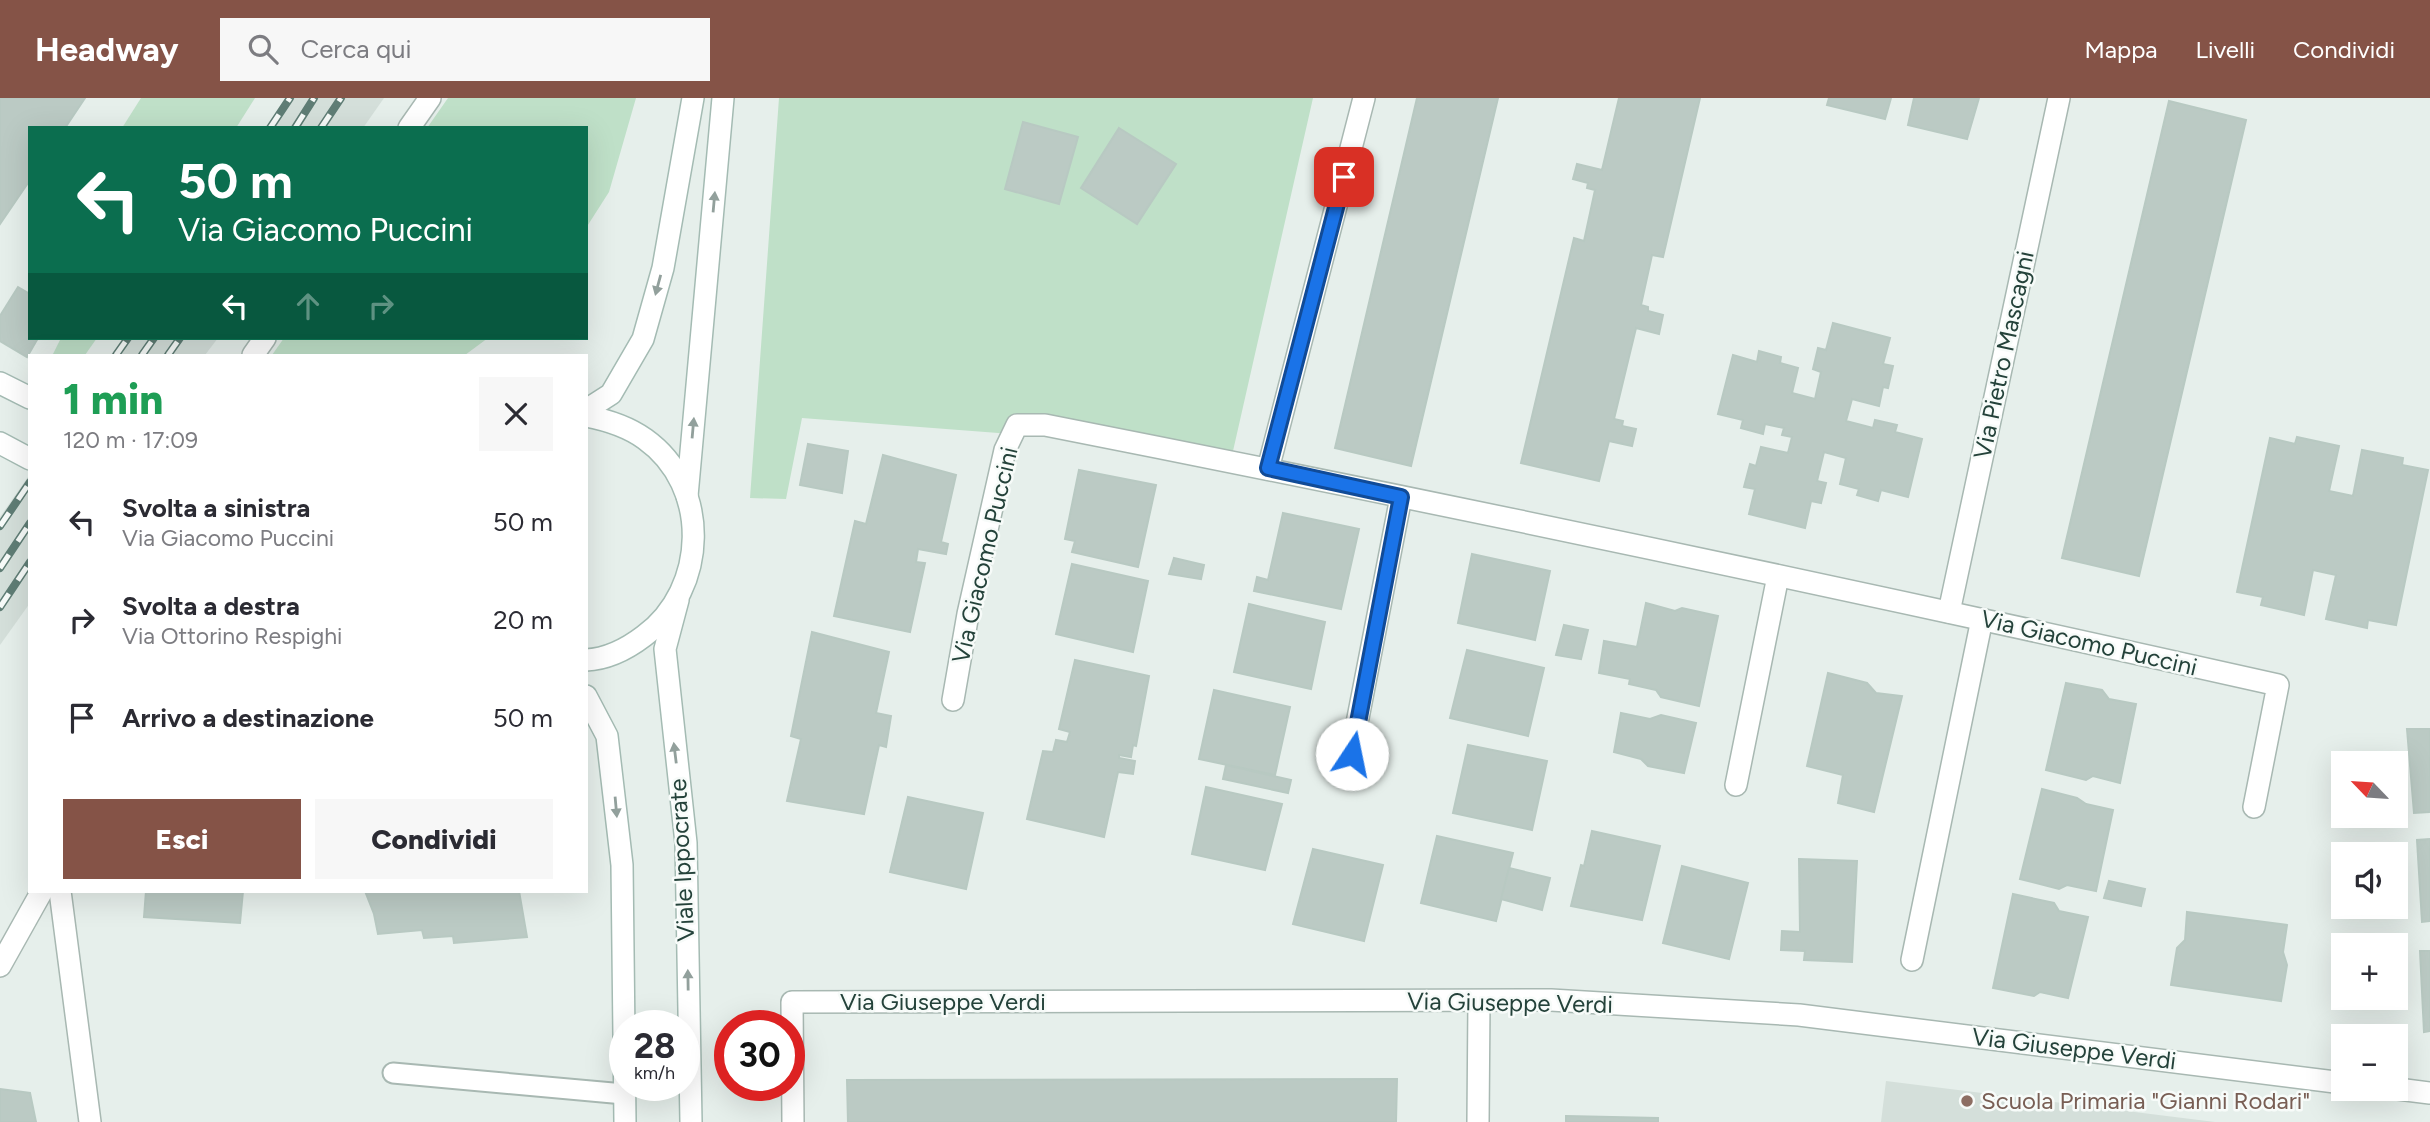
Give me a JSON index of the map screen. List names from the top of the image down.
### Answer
{
  "streets": {
    "street": [
      "Via Pietro Mascagni",
      "Via Giacomo Puccini",
      "Viale Ippocrate",
      "Via Giuseppe Verdi"
    ]
  },
  "crossings": [
    ["Via Pietro Mascagni", "Via Giacomo Puccini"]
  ],
  "places": ["Scuola Primaria \"Gianni Rodari\""],
  "north": "top left",
  "page": {
    "header": "Headway",
    "search": "Cerca qui",
    "nav": ["Mappa", "Livelli", "Condividi"],
    "turn": ["50 m", "Via Giacomo Puccini"],
    "heading": ["1 min", "120 m · 17:09"],
    "list": [
      {
        "name": "Svolta a sinistra",
        "note": "Via Giacomo Puccini",
        "value": "50 m"
      },
      {
        "name": "Svolta a destra",
        "note": "Via Ottorino Respighi",
        "value": "20 m"
      },
      {
        "name": "Arrivo a destinazione",
        "value": "50 m"
      }
    ],
    "map_buttons": ["+", "−"],
    "buttons": ["Esci", "Condividi"],
    "speed": "28 km/h",
    "limit": "30"
  }
}
